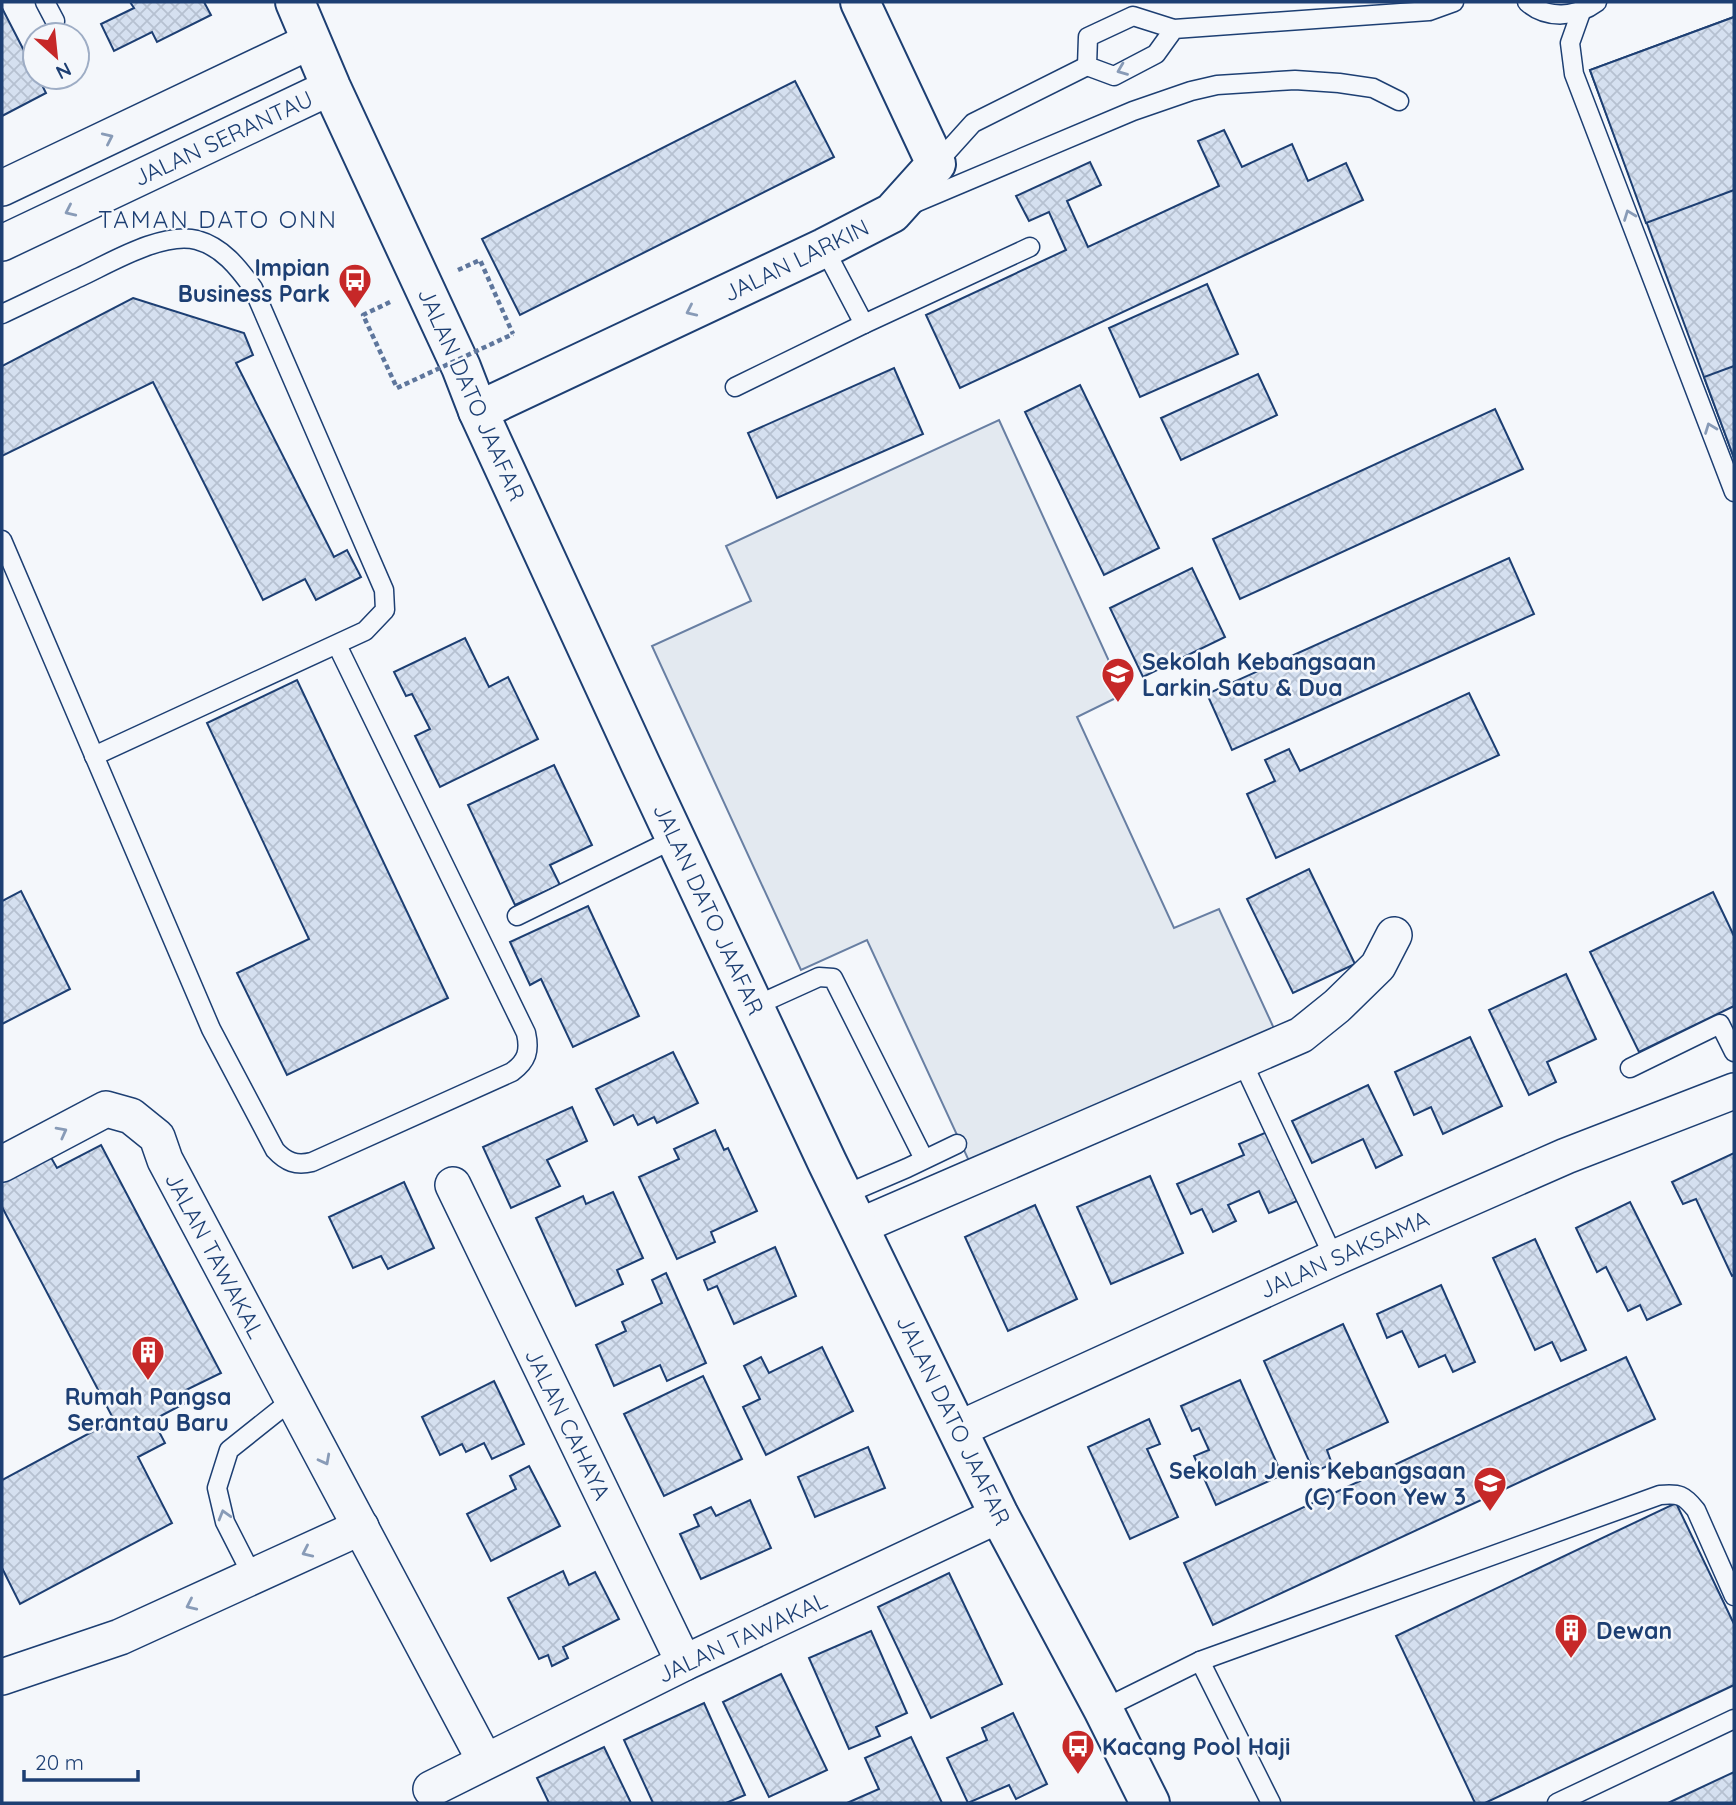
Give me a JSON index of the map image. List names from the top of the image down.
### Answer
{
  "streets": {
    "main road": ["JALAN LARKIN", "JALAN DATO JAAFAR"],
    "street": [
      "JALAN SERANTAU",
      "JALAN SAKSAMA",
      "JALAN TAWAKAL",
      "JALAN CAHAYA"
    ]
  },
  "crossings": [
    ["JALAN SERANTAU", "JALAN DATO JAAFAR"],
    ["JALAN LARKIN", "JALAN DATO JAAFAR"],
    ["JALAN DATO JAAFAR", "JALAN SAKSAMA"],
    ["JALAN DATO JAAFAR", "JALAN TAWAKAL"],
    ["JALAN TAWAKAL", "JALAN CAHAYA"]
  ],
  "one_way": ["JALAN LARKIN"],
  "districts": ["TAMAN DATO ONN"],
  "places": {
    "bus stop": ["Impian Business Park", "Kacang Pool Haji"],
    "school or university": ["Sekolah Kebangsaan Larkin Satu & Dua", "Sekolah Jenis Kebangsaan (C) Foon Yew 3"],
    "building": ["Rumah Pangsa Serantau Baru", "Dewan"]
  },
  "scale_bar": "20 m",
  "north": "bottom right"
}
